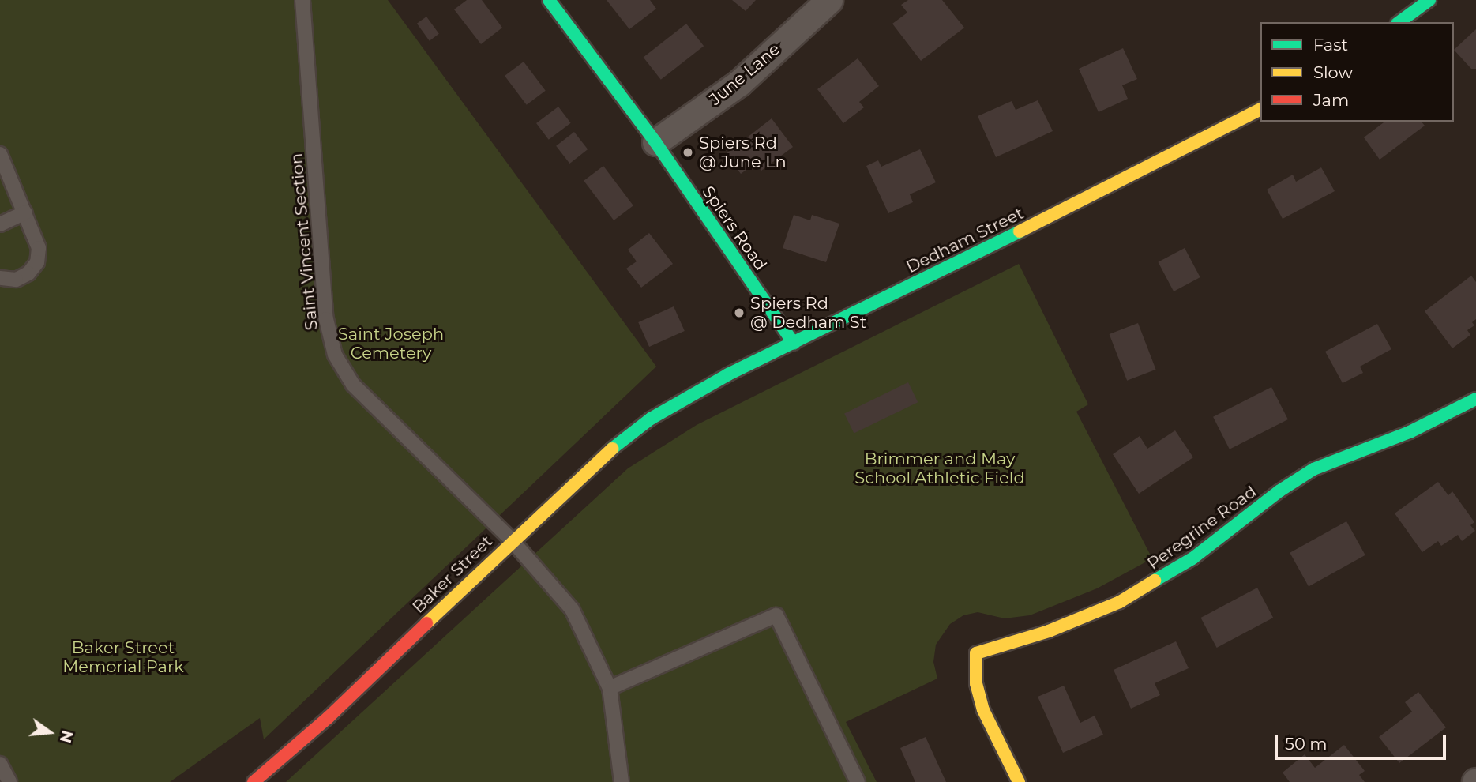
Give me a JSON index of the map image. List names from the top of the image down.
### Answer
{
  "streets": {
    "street": [
      "June Lane",
      "Spiers Road",
      "Dedham Street",
      "Peregrine Road",
      "Baker Street"
    ],
    "lane": ["Saint Vincent Section"]
  },
  "crossings": [
    ["June Lane", "Spiers Road"],
    ["Spiers Road", "Dedham Street"],
    ["Dedham Street", "Baker Street"],
    ["Saint Vincent Section", "Baker Street"]
  ],
  "parks": ["Saint Joseph Cemetery", "Brimmer and May School Athletic Field", "Baker Street Memorial Park"],
  "places": ["Spiers Rd @ June Ln", "Spiers Rd @ Dedham St"],
  "legend": ["Fast", "Slow", "Jam"],
  "scale_bar": "50 m",
  "north": "right"
}
